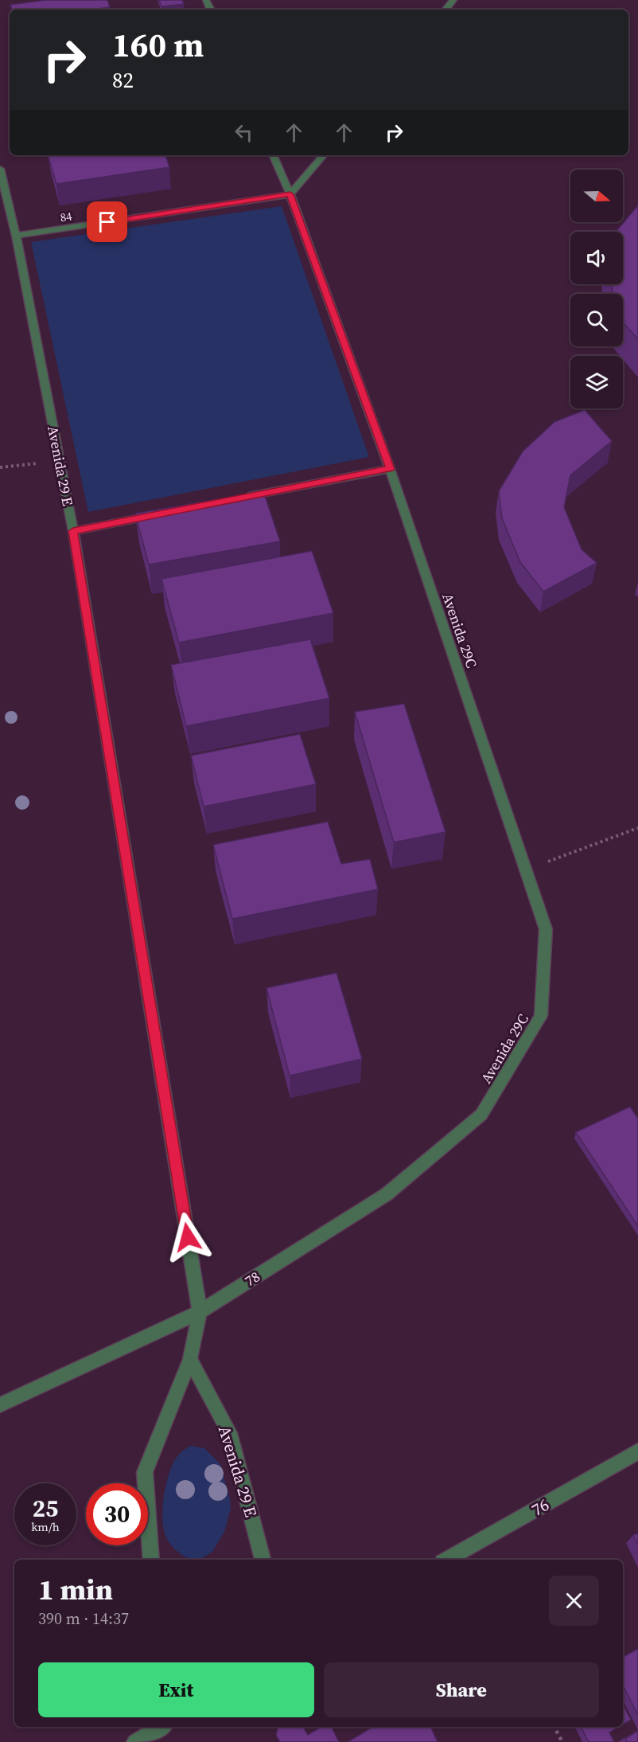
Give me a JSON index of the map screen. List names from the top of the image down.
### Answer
{
  "streets": {
    "street": [
      "84",
      "Avenida 29 E",
      "Avenida 29C",
      "78",
      "76"
    ]
  },
  "crossings": [
    ["84", "Avenida 29 E"],
    ["84", "Avenida 29C"],
    ["Avenida 29 E", "78"],
    ["Avenida 29C", "78"]
  ],
  "north": "right",
  "page": {
    "turn": ["160 m", "82"],
    "speed": "25 km/h",
    "limit": "30",
    "heading": ["1 min", "390 m · 14:37"],
    "buttons": ["Exit", "Share"]
  }
}
